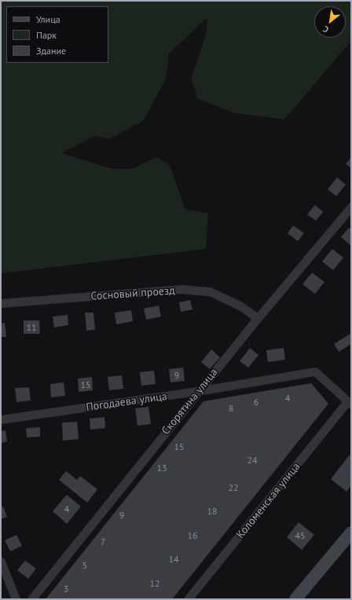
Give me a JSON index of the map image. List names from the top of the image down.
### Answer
{
  "streets": {
    "street": [
      "Сосновый проезд",
      "Погодаева улица",
      "Скорятина улица",
      "Коломенская улица"
    ]
  },
  "crossings": [
    ["Сосновый проезд", "Скорятина улица"],
    ["Погодаева улица", "Скорятина улица"],
    ["Погодаева улица", "Коломенская улица"]
  ],
  "house_numbers": [
    "11",
    "9",
    "15",
    "4",
    "6",
    "8",
    "15",
    "24",
    "13",
    "22",
    "4",
    "18",
    "9",
    "16",
    "45",
    "7",
    "14",
    "5",
    "12",
    "3"
  ],
  "legend": ["Улица", "Парк", "Здание"],
  "north": "bottom left"
}
